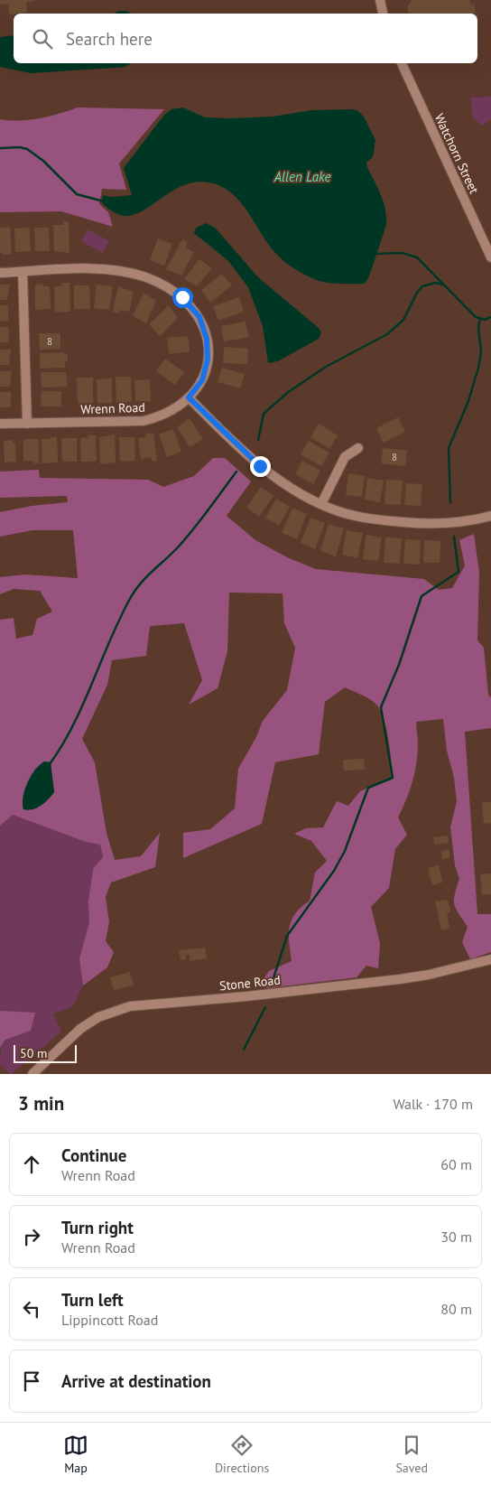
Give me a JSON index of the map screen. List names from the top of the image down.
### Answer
{
  "streets": {
    "street": ["Watchorn Street", "Wrenn Road", "Stone Road"]
  },
  "water": ["Allen Lake"],
  "house_numbers": ["8", "8"],
  "scale_bar": "50 m",
  "page": {
    "search": "Search here",
    "scale": "50 m",
    "heading": ["3 min", "Walk · 170 m"],
    "list": [
      ["Continue", "Wrenn Road", "60 m"],
      ["Turn right", "Wrenn Road", "30 m"],
      ["Turn left", "Lippincott Road", "80 m"],
      "Arrive at destination"
    ],
    "nav": ["Map", "Directions", "Saved"]
  }
}
